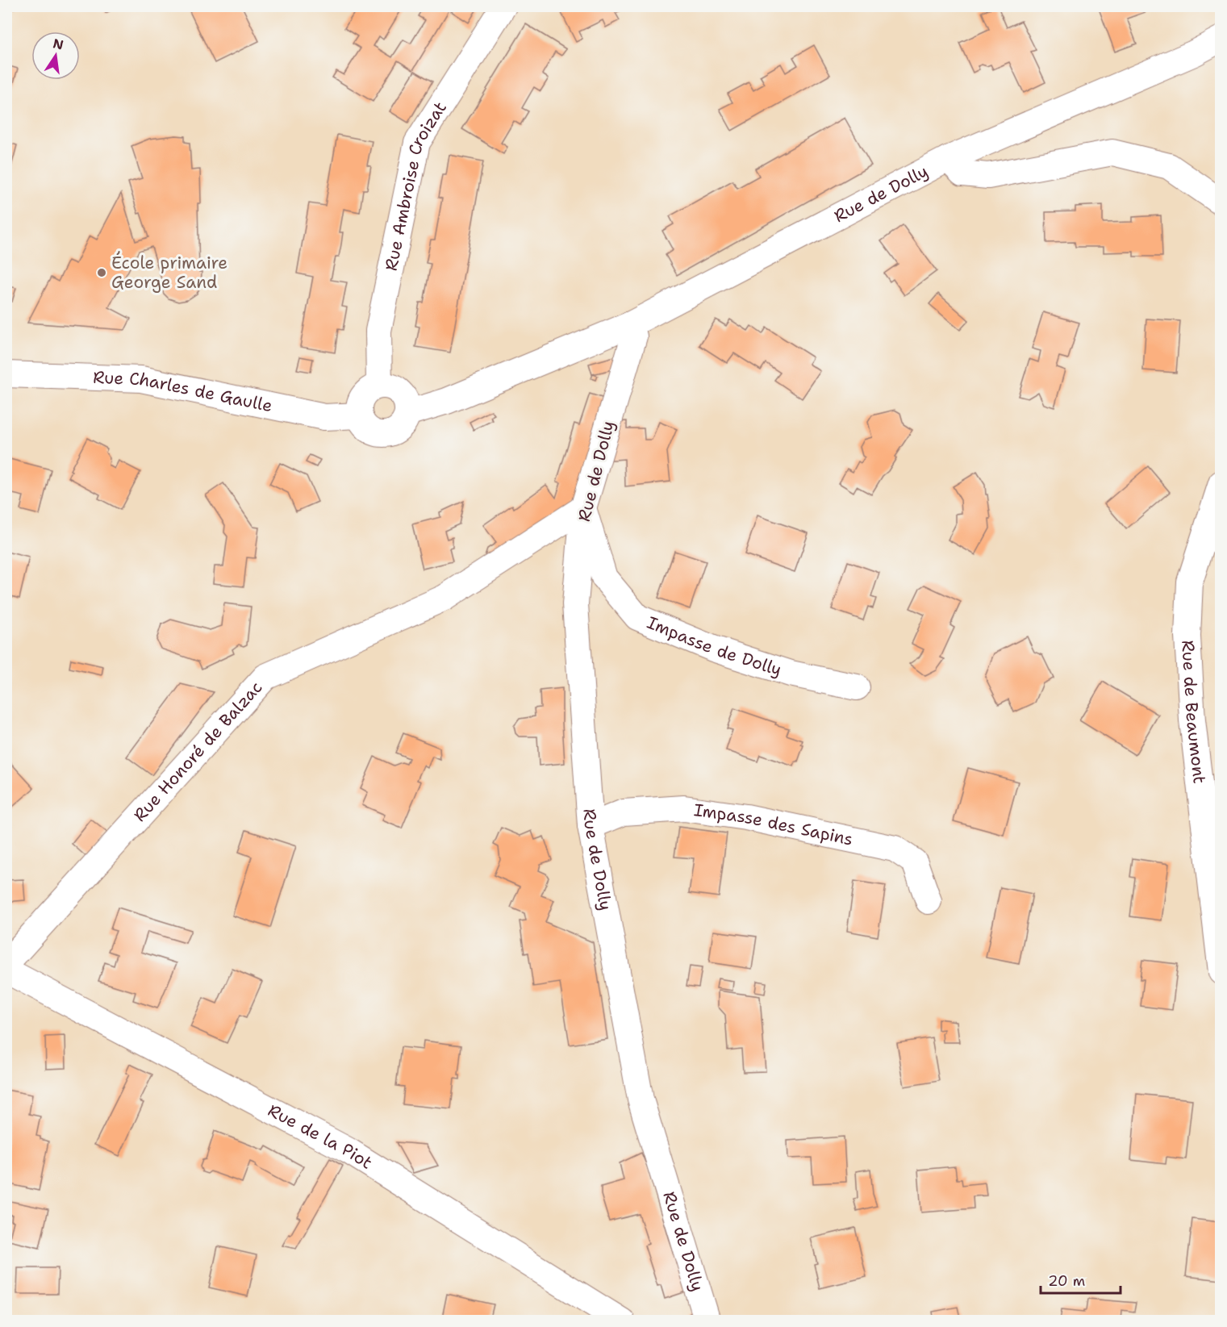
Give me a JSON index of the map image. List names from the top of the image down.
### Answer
{
  "streets": {
    "street": [
      "Rue Ambroise Croizat",
      "Rue de Dolly",
      "Rue Charles de Gaulle",
      "Impasse de Dolly",
      "Rue de Beaumont",
      "Rue Honoré de Balzac",
      "Impasse des Sapins",
      "Rue de la Piot"
    ]
  },
  "crossings": [
    ["Rue Ambroise Croizat", "Rue Charles de Gaulle"],
    ["Rue de Dolly", "Impasse de Dolly"],
    ["Rue de Dolly", "Rue Honoré de Balzac"],
    ["Rue de Dolly", "Impasse des Sapins"],
    ["Impasse de Dolly", "Rue Honoré de Balzac"]
  ],
  "places": ["École primaire George Sand"],
  "scale_bar": "20 m",
  "north": "top"
}
